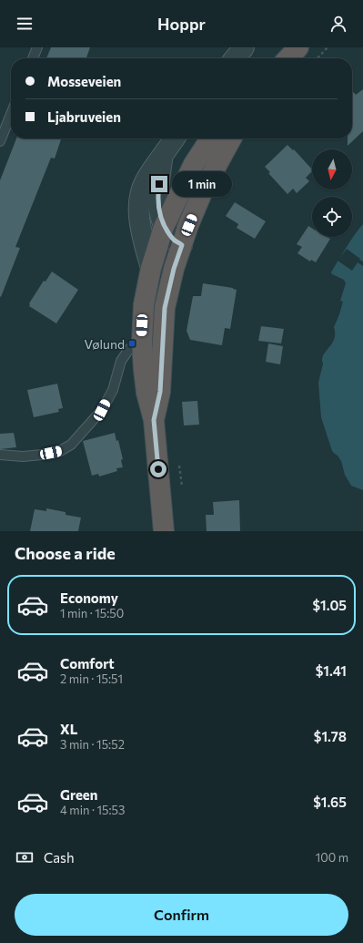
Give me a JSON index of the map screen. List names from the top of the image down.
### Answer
{
  "places": {
    "transit": ["Vølund"]
  },
  "north": "bottom",
  "page": {
    "header": "Hoppr",
    "banner": ["Mosseveien", "Ljabruveien"],
    "bubble": "1 min",
    "heading": "Choose a ride",
    "list": [
      {
        "name": "Economy",
        "note": "1 min · 15:50",
        "value": "$1.05"
      },
      {
        "name": "Comfort",
        "note": "2 min · 15:51",
        "value": "$1.41"
      },
      {
        "name": "XL",
        "note": "3 min · 15:52",
        "value": "$1.78"
      },
      {
        "name": "Green",
        "note": "4 min · 15:53",
        "value": "$1.65"
      }
    ],
    "pay": ["Cash", "100 m"],
    "buttons": "Confirm"
  }
}
